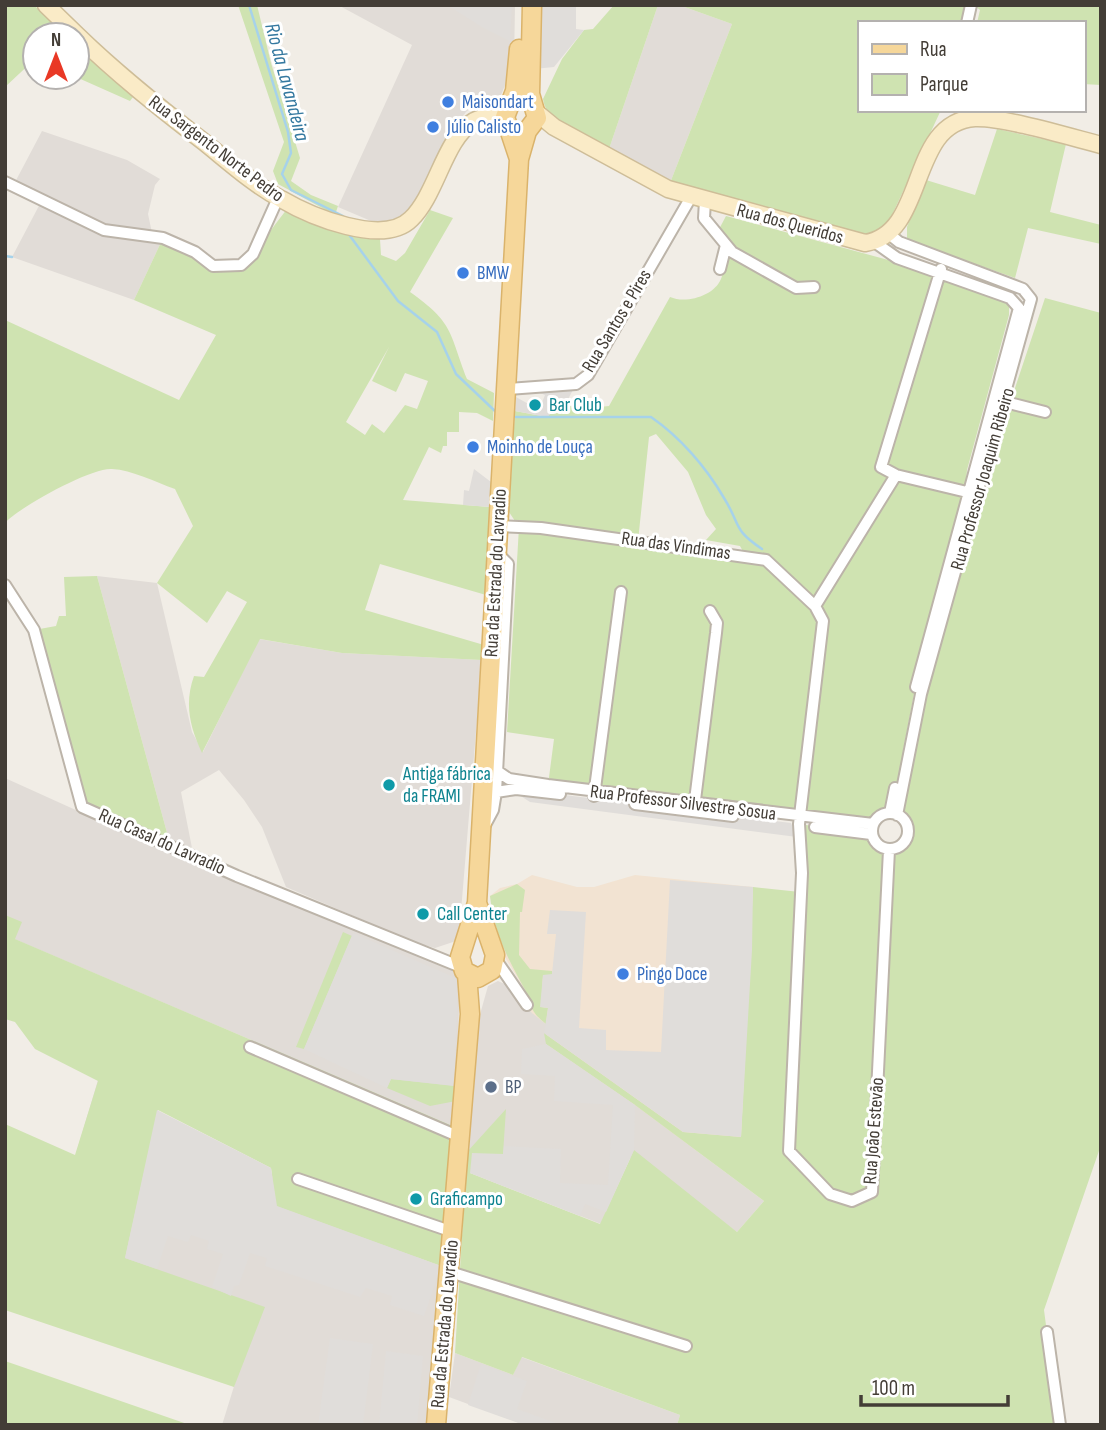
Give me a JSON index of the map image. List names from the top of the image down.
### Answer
{
  "streets": {
    "main road": ["Rua da Estrada do Lavradio"],
    "street": [
      "Rua Sargento Norte Pedro",
      "Rua dos Queridos",
      "Rua Santos e Pires",
      "Rua Professor Joaquim Ribeiro",
      "Rua das Vindimas",
      "Rua Professor Silvestre Sosua",
      "Rua Casal do Lavradio",
      "Rua João Estevão"
    ]
  },
  "crossings": [
    ["Rua Sargento Norte Pedro", "Rua dos Queridos"],
    ["Rua Sargento Norte Pedro", "Rua da Estrada do Lavradio"],
    ["Rua dos Queridos", "Rua Santos e Pires"],
    ["Rua dos Queridos", "Rua Professor Joaquim Ribeiro"],
    ["Rua dos Queridos", "Rua da Estrada do Lavradio"],
    ["Rua Santos e Pires", "Rua da Estrada do Lavradio"],
    ["Rua Professor Joaquim Ribeiro", "Rua Professor Silvestre Sosua"],
    ["Rua Professor Joaquim Ribeiro", "Rua João Estevão"],
    ["Rua das Vindimas", "Rua da Estrada do Lavradio"],
    ["Rua da Estrada do Lavradio", "Rua Casal do Lavradio"],
    ["Rua Professor Silvestre Sosua", "Rua João Estevão"]
  ],
  "water": ["Rio da Lavandeira"],
  "places": [
    "Maisondart",
    "Júlio Calisto",
    "BMW",
    "Bar Club",
    "Moinho de Louça",
    "Antiga fábrica da FRAMI",
    "Call Center",
    "Pingo Doce",
    "BP",
    "Graficampo"
  ],
  "legend": ["Rua", "Parque"],
  "scale_bar": "100 m",
  "north": "top"
}
